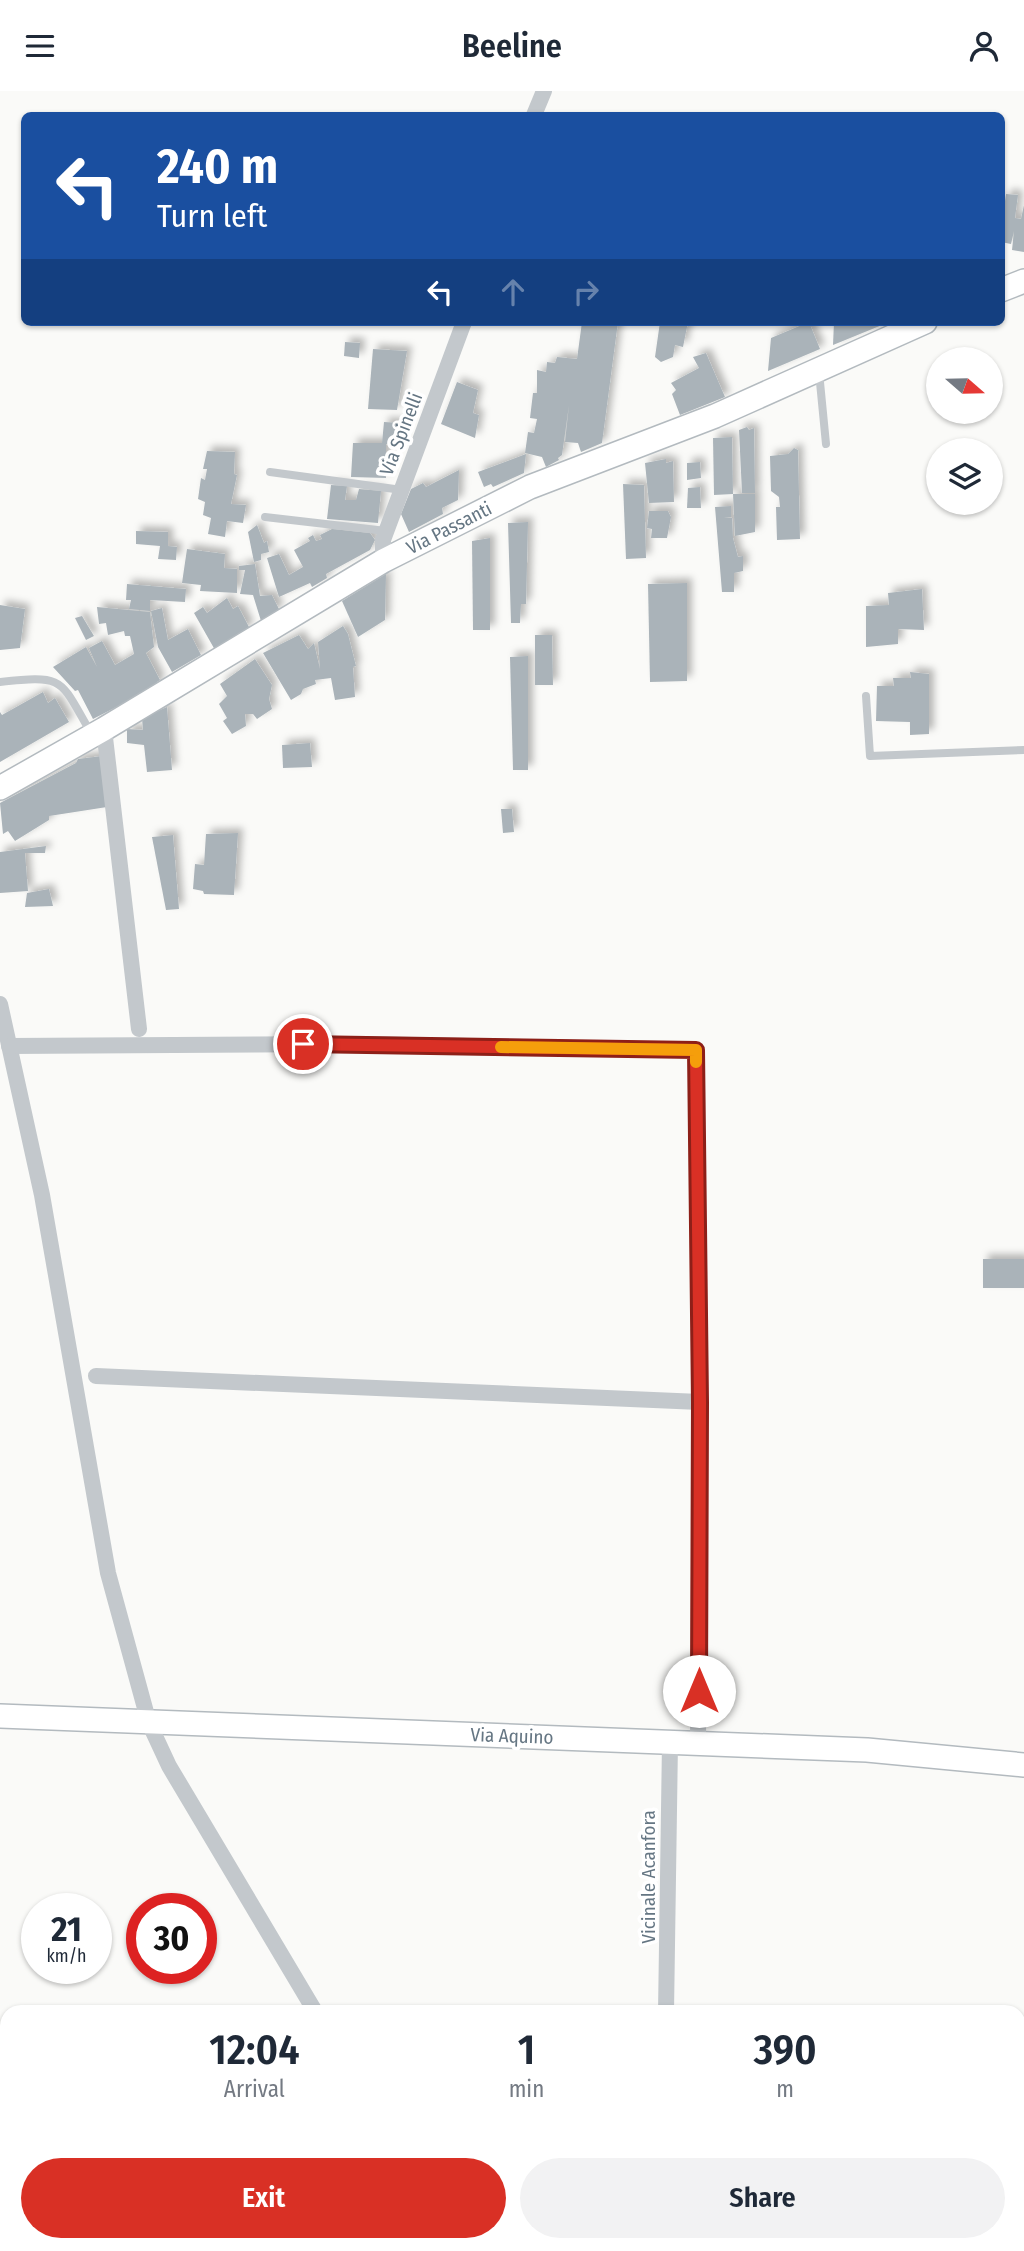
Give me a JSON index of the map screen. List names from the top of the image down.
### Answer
{
  "streets": {
    "street": [
      "Via Spinelli",
      "Via Passanti",
      "Via Aquino",
      "Vicinale Acanfora"
    ]
  },
  "crossings": [
    ["Via Spinelli", "Via Passanti"],
    ["Via Aquino", "Vicinale Acanfora"]
  ],
  "north": "right",
  "page": {
    "header": "Beeline",
    "turn": ["240 m", "Turn left"],
    "speed": "21 km/h",
    "limit": "30",
    "eta": [
      "12:04",
      "Arrival",
      "1",
      "min",
      "390",
      "m"
    ],
    "buttons": ["Exit", "Share"]
  }
}
